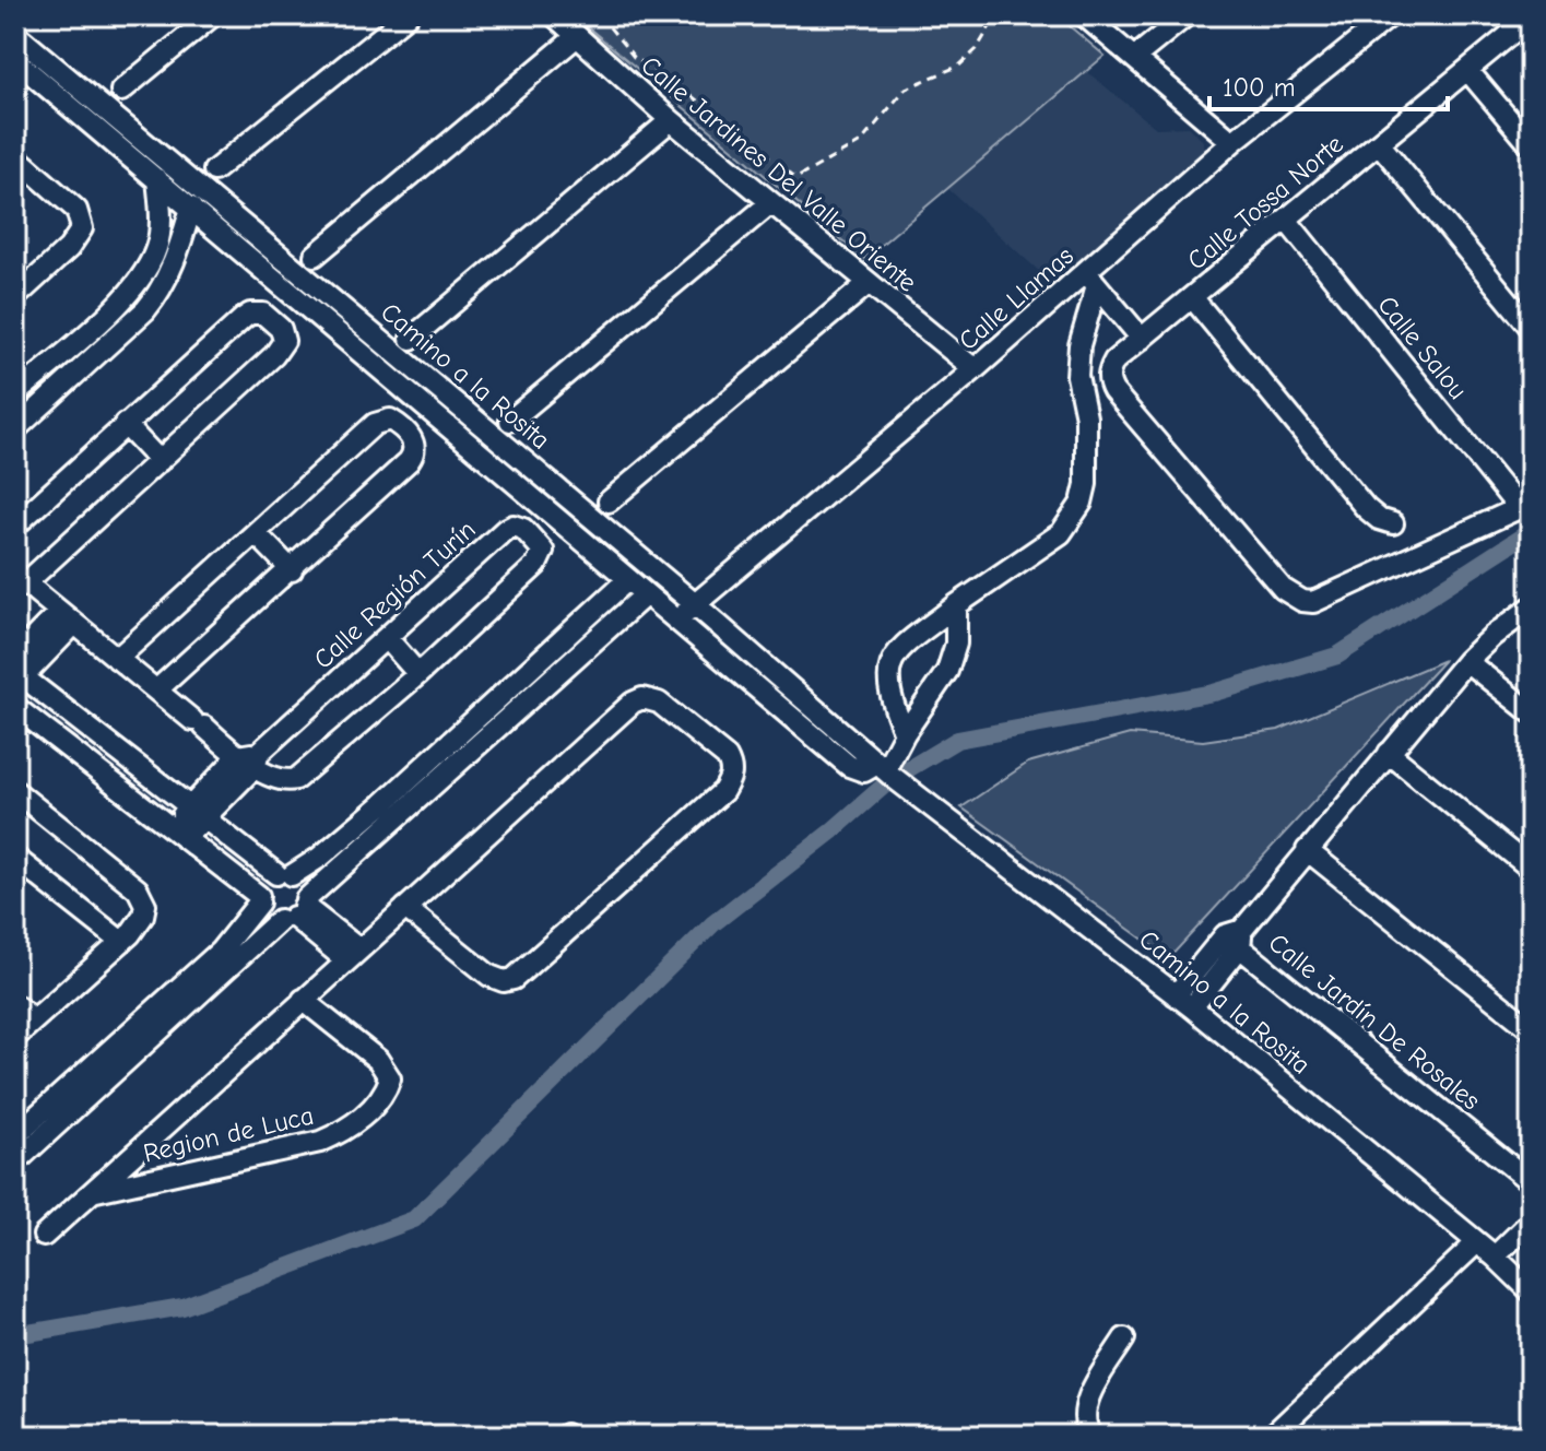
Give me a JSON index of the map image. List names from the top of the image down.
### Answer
{
  "streets": {
    "street": [
      "Calle Jardines Del Valle Oriente",
      "Calle Tossa Norte",
      "Calle Llamas",
      "Calle Salou",
      "Camino a la Rosita",
      "Calle Región Turín",
      "Calle Jardín De Rosales",
      "Region de Luca"
    ]
  },
  "crossings": [
    ["Calle Jardines Del Valle Oriente", "Calle Llamas"],
    ["Calle Tossa Norte", "Calle Salou"],
    ["Calle Llamas", "Camino a la Rosita"]
  ],
  "scale_bar": "100 m"
}
